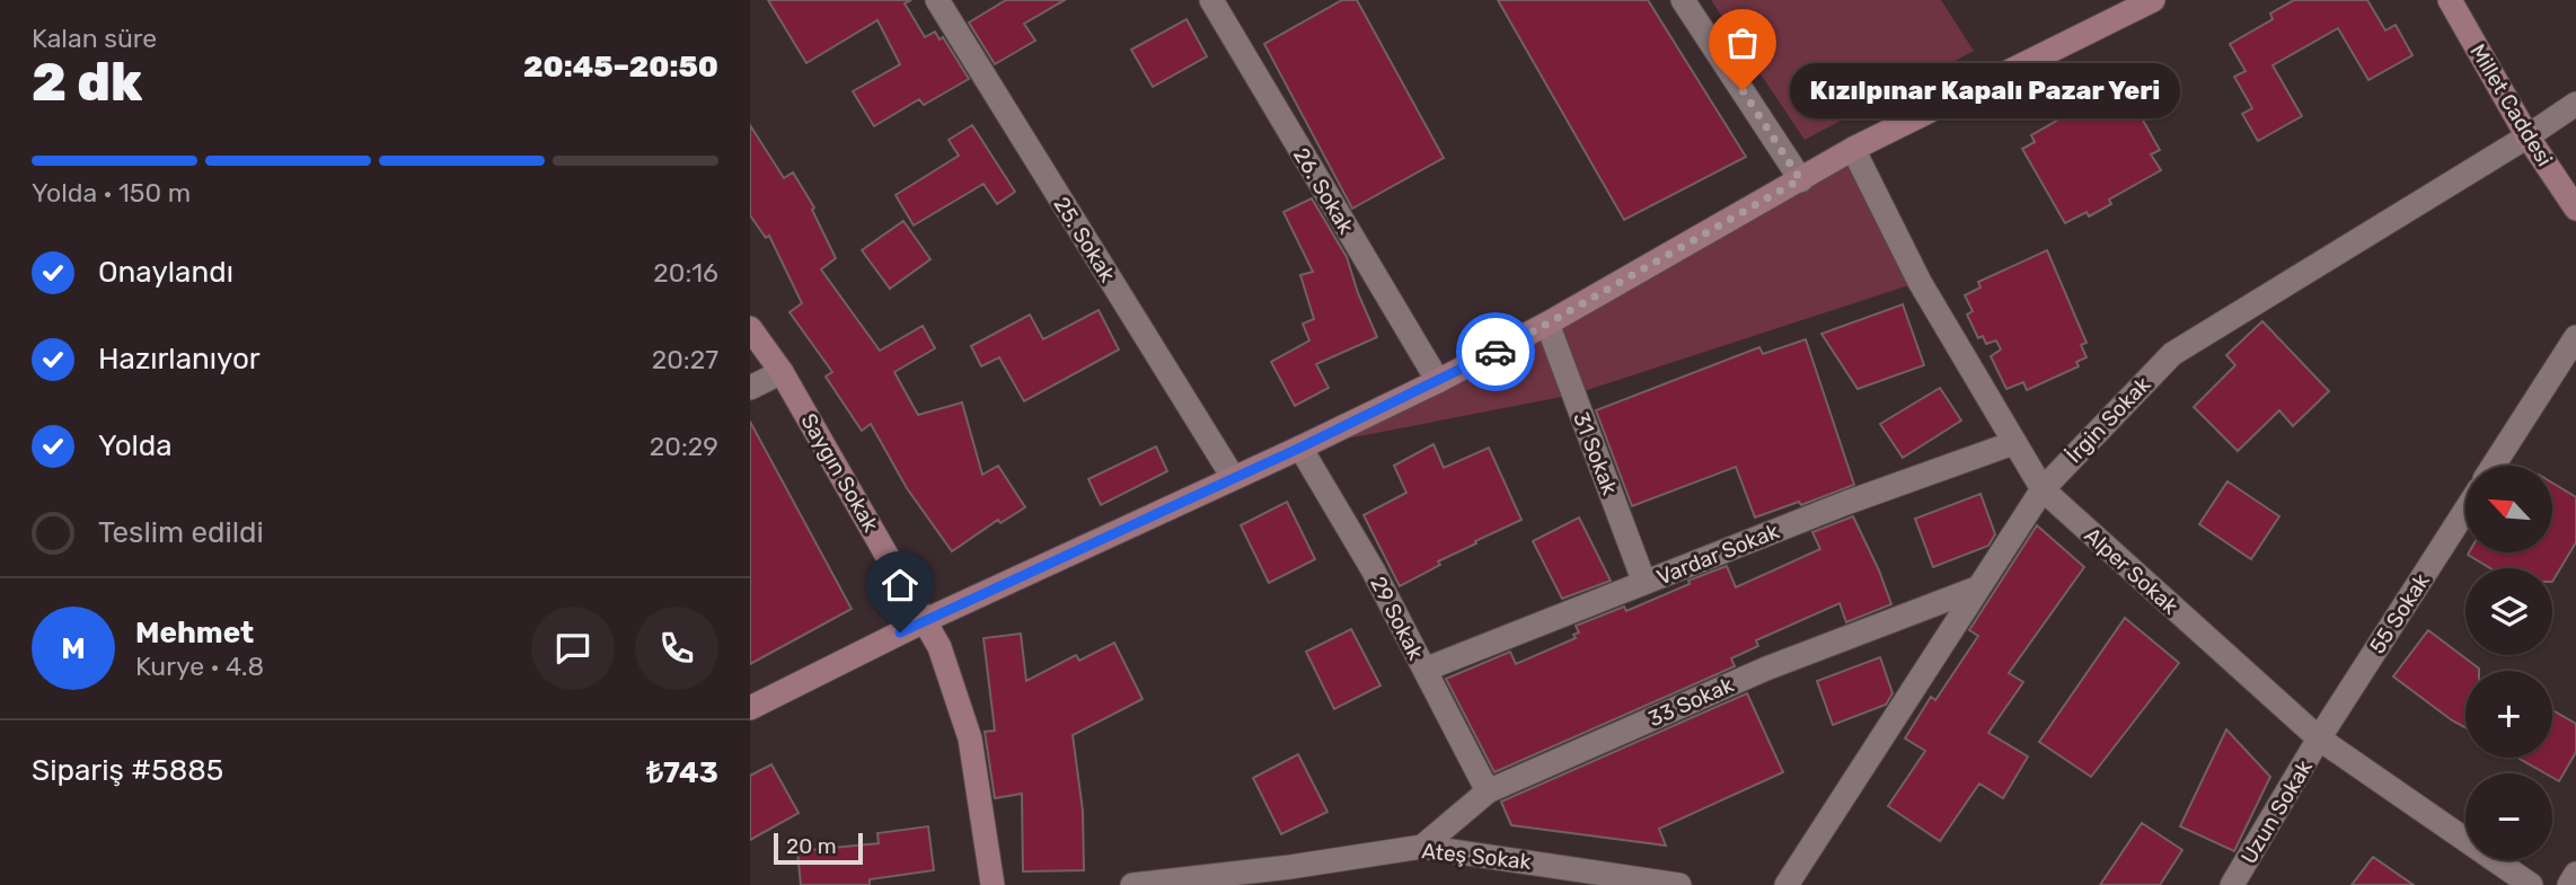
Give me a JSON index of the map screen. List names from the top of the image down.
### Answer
{
  "streets": {
    "street": [
      "Millet Caddesi",
      "26. Sokak",
      "25. Sokak",
      "İrgin Sokak",
      "31 Sokak",
      "Saygın Sokak",
      "Vardar Sokak",
      "Alper Sokak",
      "55 Sokak",
      "29 Sokak",
      "33 Sokak",
      "Uzun Sokak",
      "Ateş Sokak"
    ]
  },
  "crossings": [
    ["Millet Caddesi", "İrgin Sokak"],
    ["İrgin Sokak", "Alper Sokak"],
    ["İrgin Sokak", "33 Sokak"],
    ["31 Sokak", "Vardar Sokak"],
    ["Vardar Sokak", "Alper Sokak"],
    ["Vardar Sokak", "29 Sokak"],
    ["Alper Sokak", "55 Sokak"],
    ["Alper Sokak", "Uzun Sokak"],
    ["55 Sokak", "Uzun Sokak"],
    ["29 Sokak", "33 Sokak"],
    ["33 Sokak", "Ateş Sokak"]
  ],
  "places": ["Kızılpınar Kapalı Pazar Yeri"],
  "scale_bar": "20 m",
  "north": "top left",
  "page": {
    "heading": ["2 dk", "Kalan süre", "20:45–20:50"],
    "panel": [
      "Mehmet",
      "Kurye · 4.8",
      "Sipariş #5885",
      "₺743"
    ],
    "bubble": "Kızılpınar Kapalı Pazar Yeri",
    "bar": "Yolda · 150 m",
    "list": [
      ["Onaylandı", "20:16"],
      ["Hazırlanıyor", "20:27"],
      ["Yolda", "20:29"],
      "Teslim edildi"
    ],
    "map_buttons": ["+", "−"],
    "round": "M",
    "scale": "20 m"
  }
}
